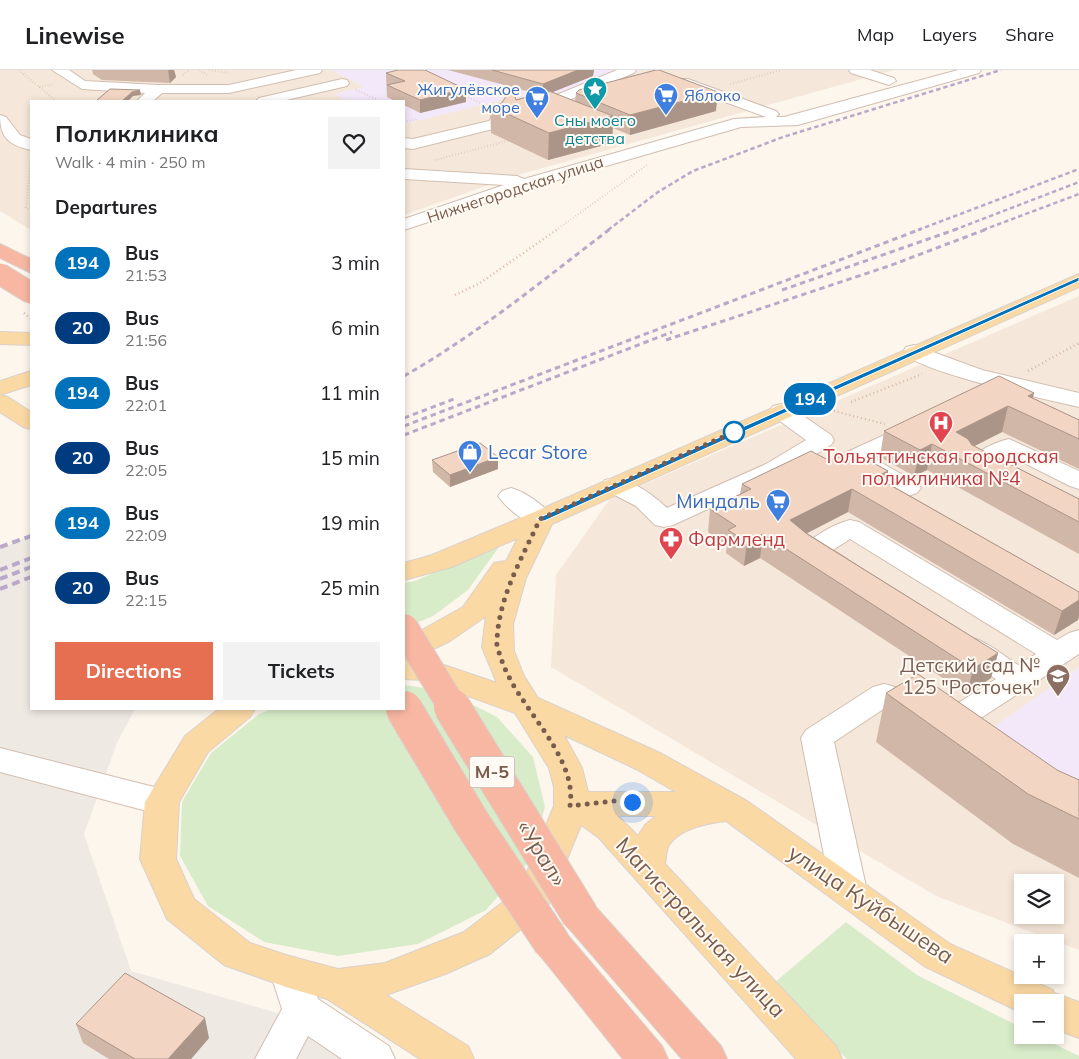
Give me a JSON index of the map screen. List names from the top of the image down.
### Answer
{
  "streets": {
    "highway": ["М-5", "«Урал»"],
    "main road": ["улица Куйбышева", "Магистральная улица"],
    "street": ["Нижнегородская улица"]
  },
  "places": {
    "place": ["Сны моего детства"],
    "supermarket": ["Яблоко", "Жигулёвское море", "Миндаль"],
    "hospital": ["Тольяттинская городская поликлиника №4"],
    "shop": ["Lecar Store"],
    "pharmacy": ["Фармленд"],
    "school or university": ["Детский сад № 125 \"Росточек\""]
  },
  "lines": ["bus line 194"],
  "page": {
    "header": "Linewise",
    "nav": ["Map", "Layers", "Share"],
    "on_map": "194",
    "heading": [
      ["Поликлиника", "Walk · 4 min · 250 m"],
      "Departures"
    ],
    "list": [
      {
        "mark": "194",
        "name": "Bus",
        "note": "21:53",
        "value": "3 min"
      },
      {
        "mark": "20",
        "name": "Bus",
        "note": "21:56",
        "value": "6 min"
      },
      {
        "mark": "194",
        "name": "Bus",
        "note": "22:01",
        "value": "11 min"
      },
      {
        "mark": "20",
        "name": "Bus",
        "note": "22:05",
        "value": "15 min"
      },
      {
        "mark": "194",
        "name": "Bus",
        "note": "22:09",
        "value": "19 min"
      },
      {
        "mark": "20",
        "name": "Bus",
        "note": "22:15",
        "value": "25 min"
      }
    ],
    "buttons": ["Directions", "Tickets"],
    "map_buttons": ["+", "−"]
  }
}
